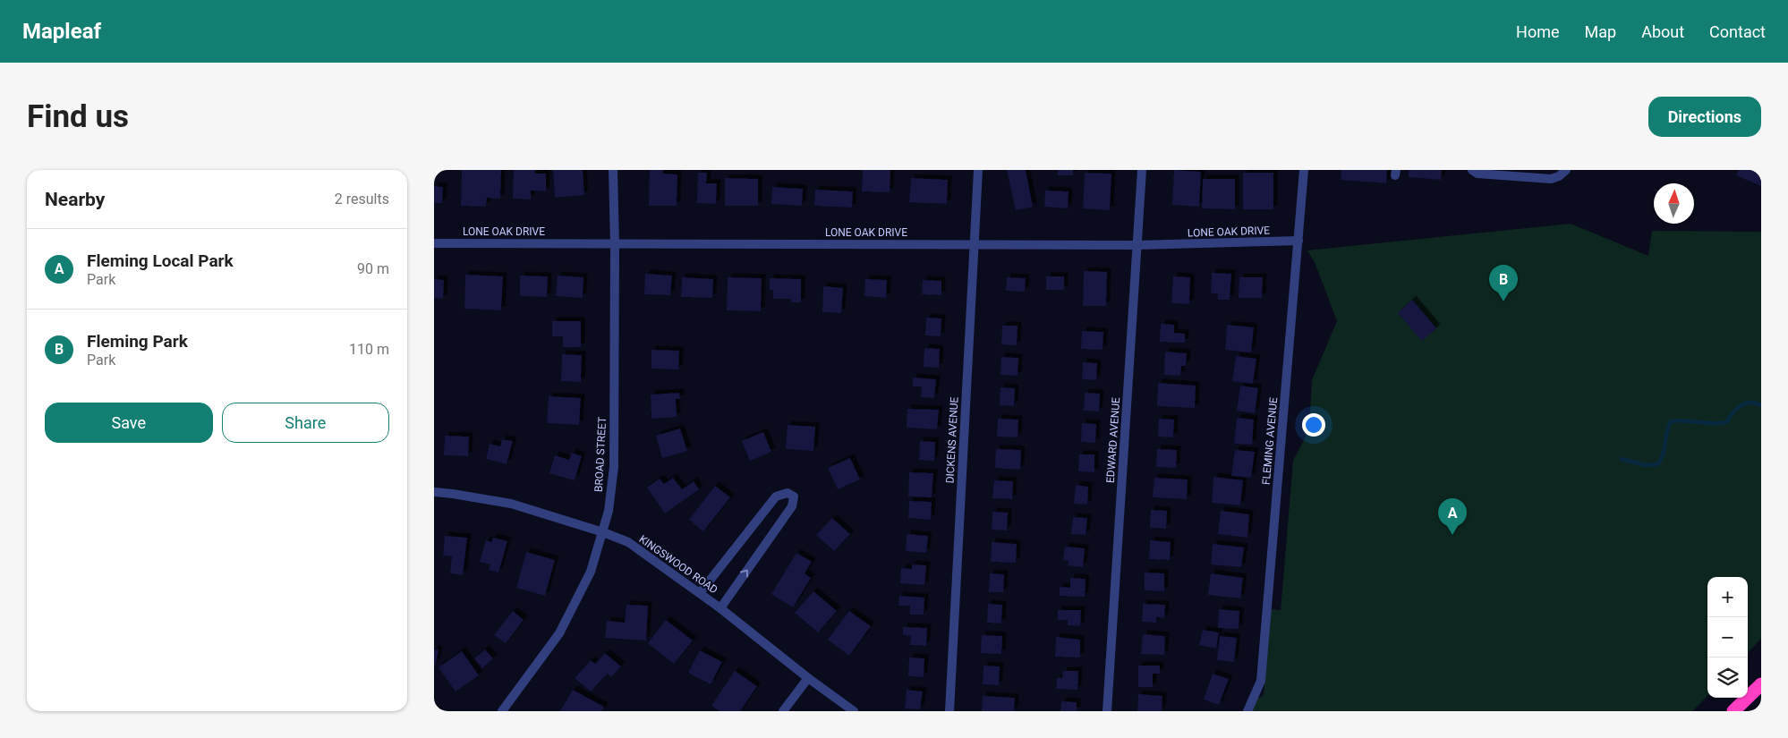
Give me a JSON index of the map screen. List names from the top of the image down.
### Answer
{
  "streets": {
    "street": [
      "LONE OAK DRIVE",
      "DICKENS AVENUE",
      "EDWARD AVENUE",
      "FLEMING AVENUE",
      "BROAD STREET",
      "KINGSWOOD ROAD"
    ]
  },
  "crossings": [
    ["LONE OAK DRIVE", "DICKENS AVENUE"],
    ["LONE OAK DRIVE", "EDWARD AVENUE"],
    ["LONE OAK DRIVE", "FLEMING AVENUE"],
    ["LONE OAK DRIVE", "BROAD STREET"],
    ["BROAD STREET", "KINGSWOOD ROAD"]
  ],
  "north": "top",
  "page": {
    "header": "Mapleaf",
    "nav": [
      "Home",
      "Map",
      "About",
      "Contact"
    ],
    "buttons": [
      "Directions",
      ["Save", "Share"]
    ],
    "title": "Find us",
    "heading": ["Nearby", "2 results"],
    "list": [
      {
        "mark": "A",
        "name": "Fleming Local Park",
        "note": "Park",
        "value": "90 m"
      },
      {
        "mark": "B",
        "name": "Fleming Park",
        "note": "Park",
        "value": "110 m"
      }
    ],
    "pins": ["B", "A"],
    "map_buttons": ["+", "−"]
  }
}
